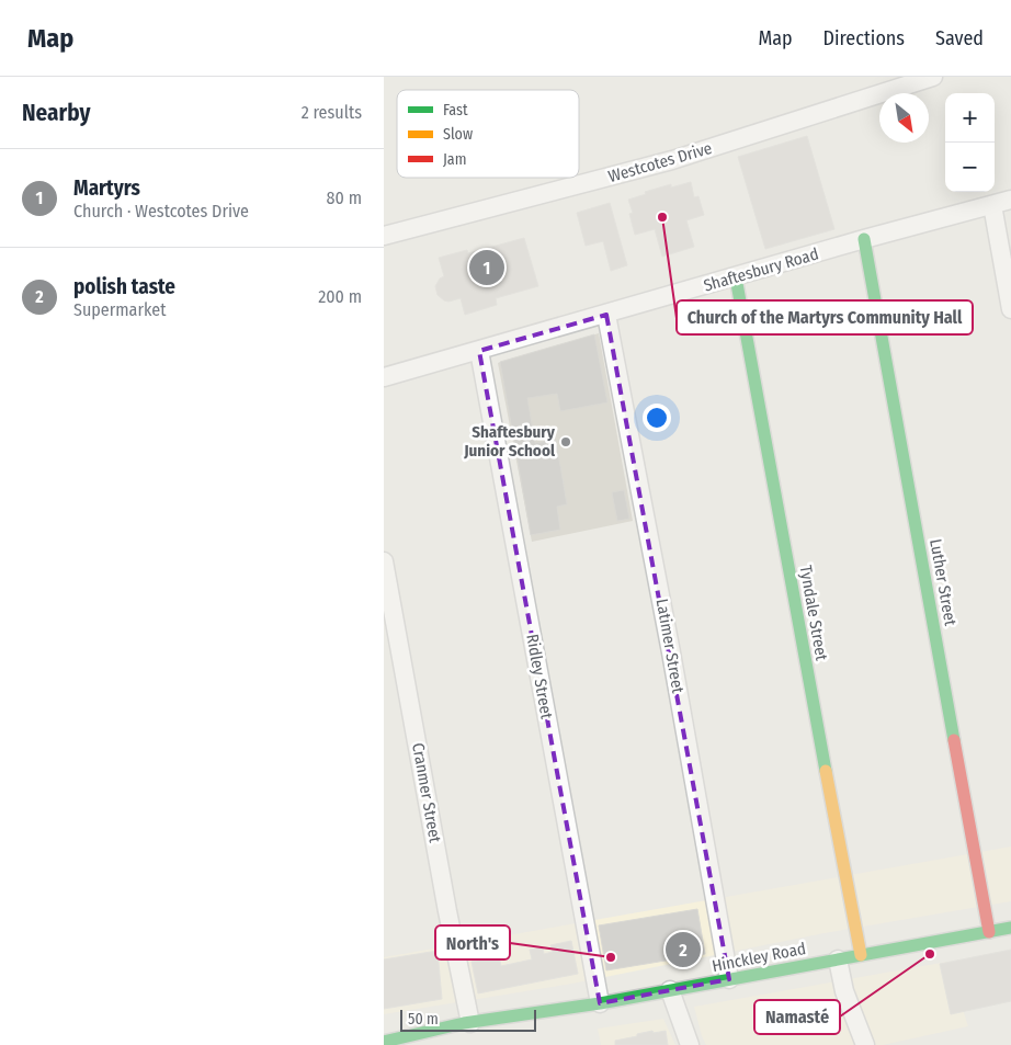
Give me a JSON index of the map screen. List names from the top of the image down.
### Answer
{
  "streets": {
    "street": [
      "Westcotes Drive",
      "Shaftesbury Road",
      "Luther Street",
      "Tyndale Street",
      "Latimer Street",
      "Ridley Street",
      "Cranmer Street",
      "Hinckley Road"
    ]
  },
  "crossings": [
    ["Shaftesbury Road", "Luther Street"],
    ["Shaftesbury Road", "Tyndale Street"],
    ["Shaftesbury Road", "Latimer Street"],
    ["Shaftesbury Road", "Ridley Street"],
    ["Luther Street", "Hinckley Road"],
    ["Tyndale Street", "Hinckley Road"],
    ["Latimer Street", "Hinckley Road"],
    ["Ridley Street", "Hinckley Road"],
    ["Cranmer Street", "Hinckley Road"]
  ],
  "places": [
    "Church of the Martyrs Community Hall",
    "Shaftesbury Junior School",
    "Namasté",
    "North's"
  ],
  "legend": ["Fast", "Slow", "Jam"],
  "scale_bar": "50 m",
  "north": "bottom right",
  "page": {
    "header": "Map",
    "nav": ["Map", "Directions", "Saved"],
    "heading": ["Nearby", "2 results"],
    "map_buttons": ["+", "−"],
    "list": [
      {
        "mark": "1",
        "name": "Martyrs",
        "note": "Church · Westcotes Drive",
        "value": "80 m"
      },
      {
        "mark": "2",
        "name": "polish taste",
        "note": "Supermarket",
        "value": "200 m"
      }
    ],
    "pins": ["1", "2"],
    "scale": "50 m"
  }
}
